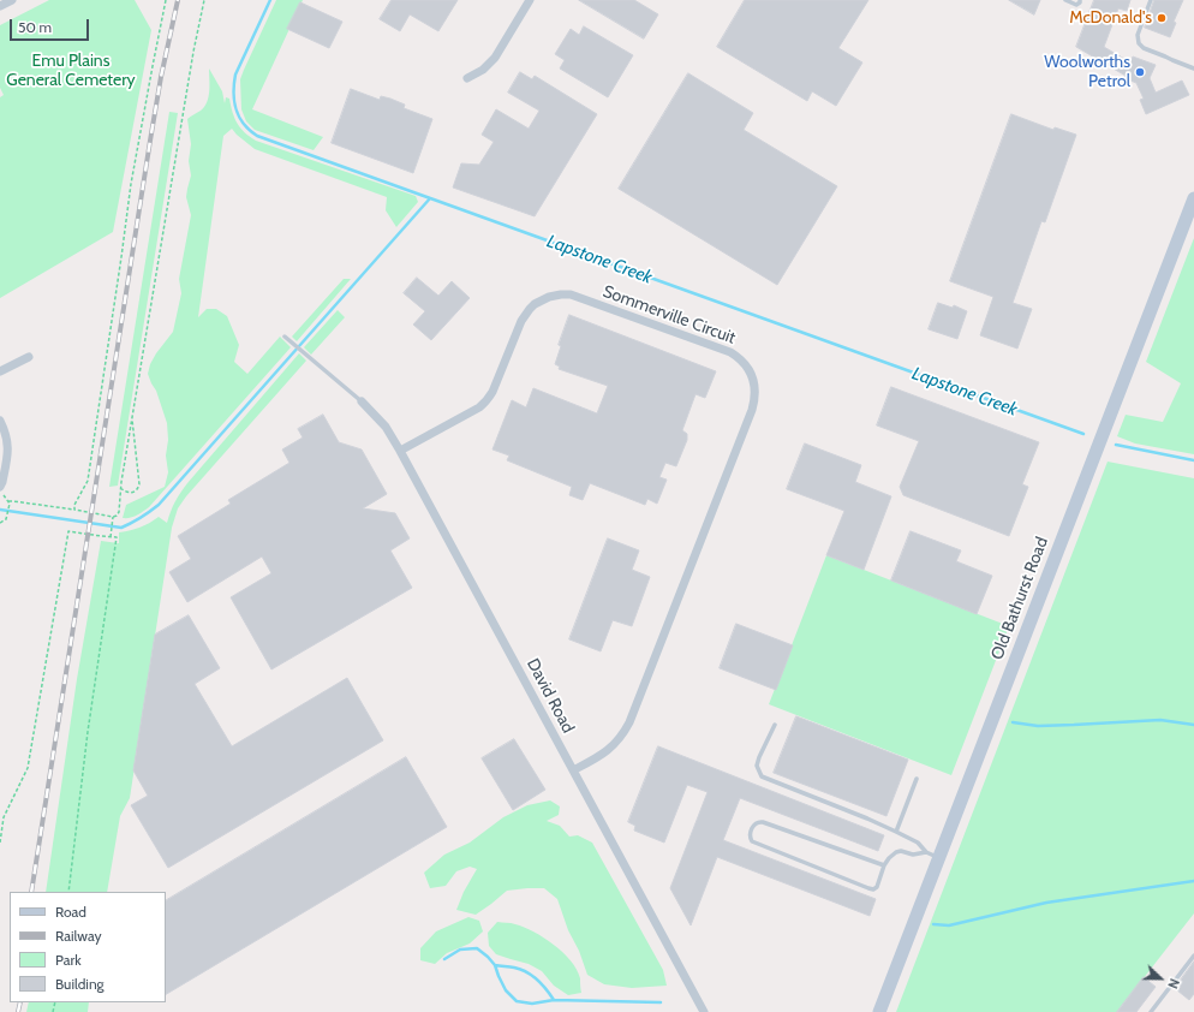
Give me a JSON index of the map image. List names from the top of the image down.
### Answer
{
  "streets": {
    "main road": ["Old Bathurst Road"],
    "street": ["Sommerville Circuit", "David Road"]
  },
  "crossings": [
    ["Sommerville Circuit", "David Road"]
  ],
  "water": ["Lapstone Creek"],
  "parks": ["Emu Plains General Cemetery"],
  "places": ["McDonald's", "Woolworths Petrol"],
  "legend": [
    "Road",
    "Railway",
    "Park",
    "Building"
  ],
  "scale_bar": "50 m",
  "north": "right"
}
